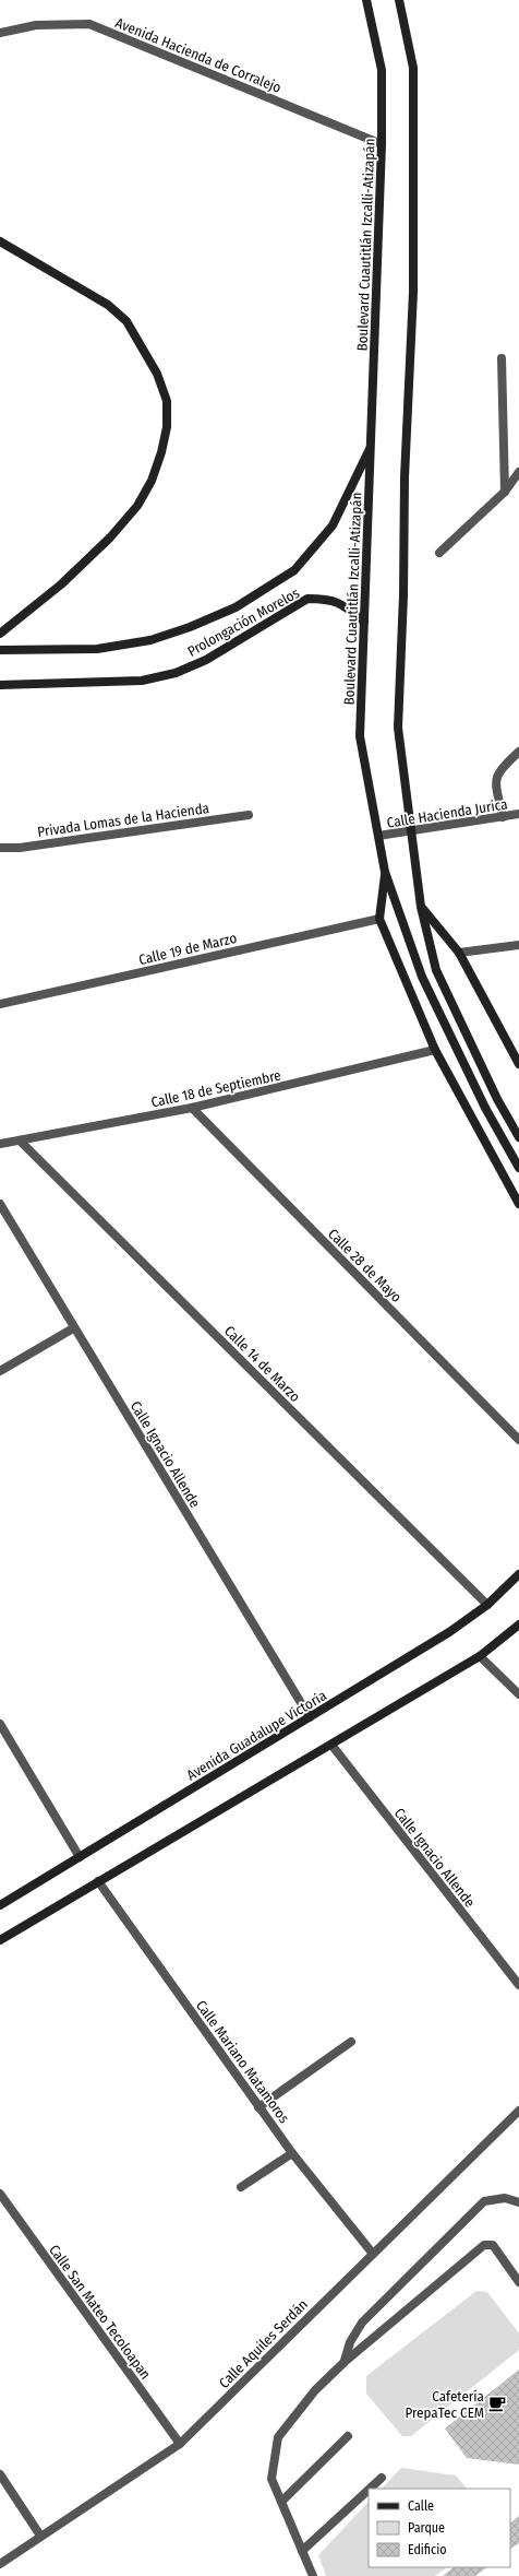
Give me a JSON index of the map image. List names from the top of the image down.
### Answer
{
  "streets": {
    "main road": ["Boulevard Cuautitlán Izcalli-Atizapán", "Prolongación Morelos", "Avenida Guadalupe Victoria"],
    "street": [
      "Avenida Hacienda de Corralejo",
      "Calle Hacienda Jurica",
      "Privada Lomas de la Hacienda",
      "Calle 19 de Marzo",
      "Calle 18 de Septiembre",
      "Calle 28 de Mayo",
      "Calle 14 de Marzo",
      "Calle Ignacio Allende",
      "Calle Mariano Matamoros",
      "Calle San Mateo Tecoloapan",
      "Calle Aquiles Serdán"
    ]
  },
  "crossings": [
    ["Avenida Hacienda de Corralejo", "Boulevard Cuautitlán Izcalli-Atizapán"],
    ["Boulevard Cuautitlán Izcalli-Atizapán", "Prolongación Morelos"],
    ["Boulevard Cuautitlán Izcalli-Atizapán", "Calle Hacienda Jurica"],
    ["Calle 18 de Septiembre", "Calle 28 de Mayo"],
    ["Calle 18 de Septiembre", "Calle 14 de Marzo"],
    ["Calle 14 de Marzo", "Avenida Guadalupe Victoria"],
    ["Calle Ignacio Allende", "Avenida Guadalupe Victoria"],
    ["Calle Mariano Matamoros", "Calle Aquiles Serdán"],
    ["Calle San Mateo Tecoloapan", "Calle Aquiles Serdán"]
  ],
  "places": {
    "cafe": ["Cafetería PrepaTec CEM"]
  },
  "legend": ["Calle", "Parque", "Edificio"]
}
